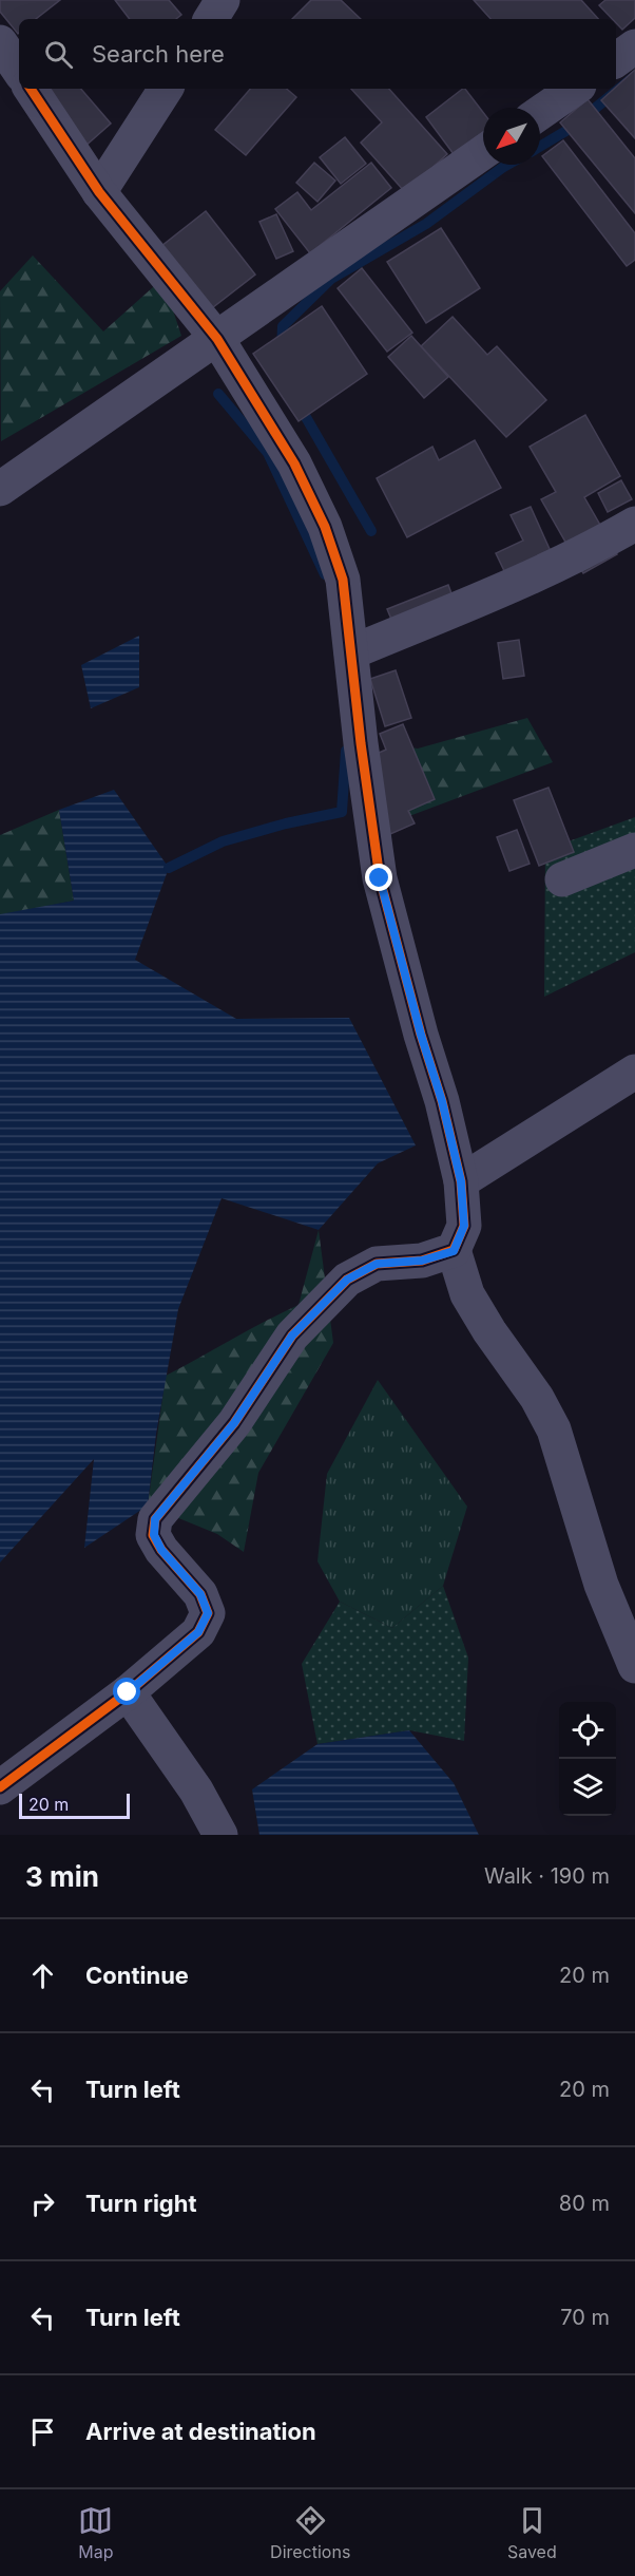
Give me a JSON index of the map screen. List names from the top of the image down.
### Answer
{
  "scale_bar": "20 m",
  "north": "bottom left",
  "page": {
    "search": "Search here",
    "scale": "20 m",
    "heading": ["3 min", "Walk · 190 m"],
    "list": [
      ["Continue", "20 m"],
      ["Turn left", "20 m"],
      ["Turn right", "80 m"],
      ["Turn left", "70 m"],
      "Arrive at destination"
    ],
    "nav": ["Map", "Directions", "Saved"]
  }
}
